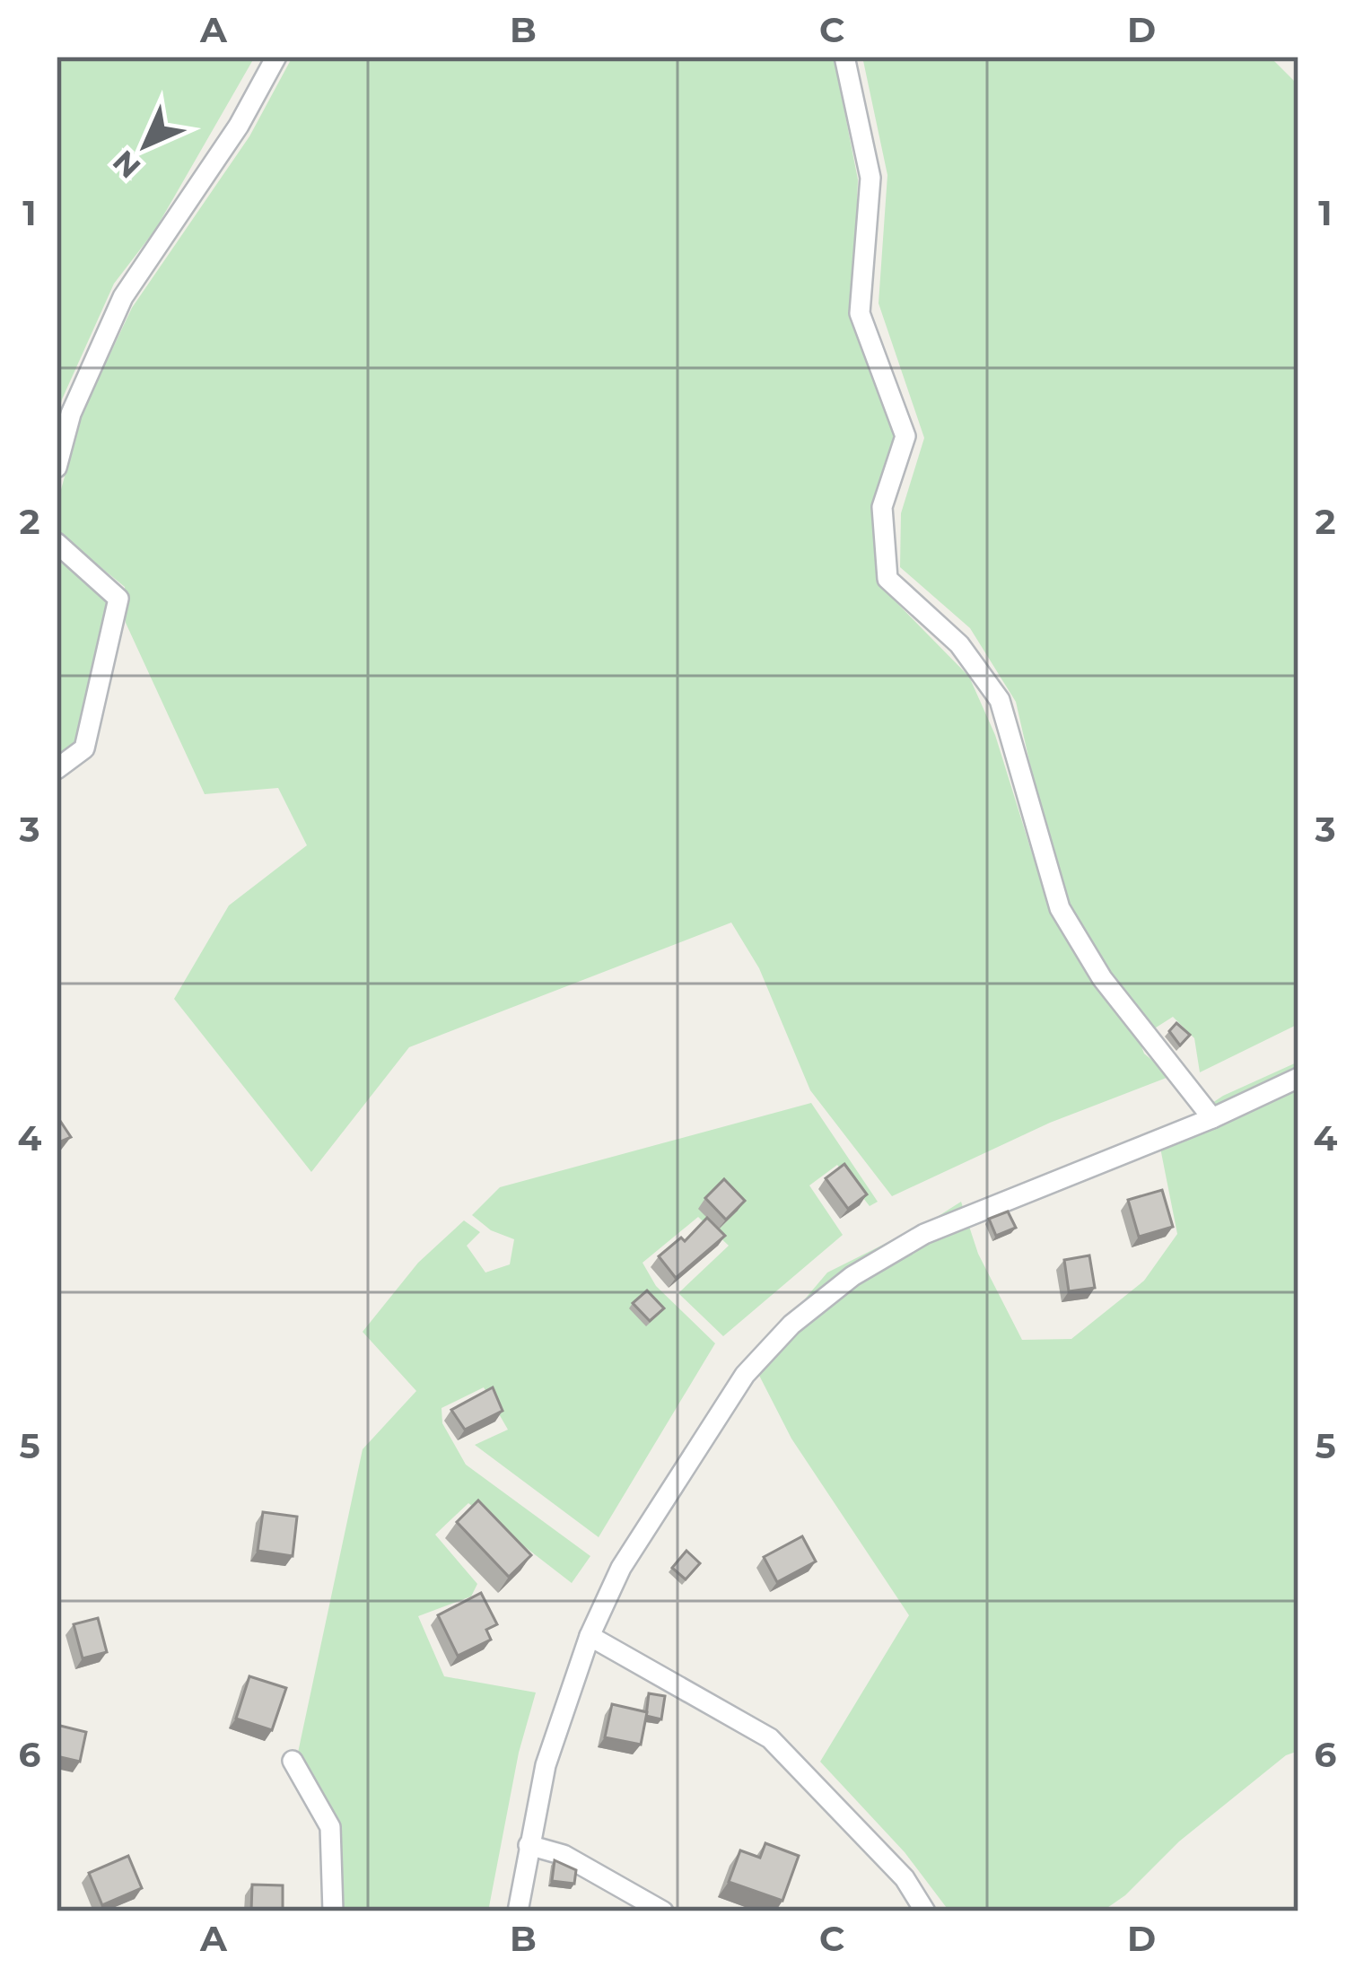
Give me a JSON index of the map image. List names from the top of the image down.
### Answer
{
  "north": "bottom left",
  "grid": {
    "columns": [
      "A",
      "B",
      "C",
      "D"
    ],
    "rows": [
      "1",
      "2",
      "3",
      "4",
      "5",
      "6"
    ]
  }
}
